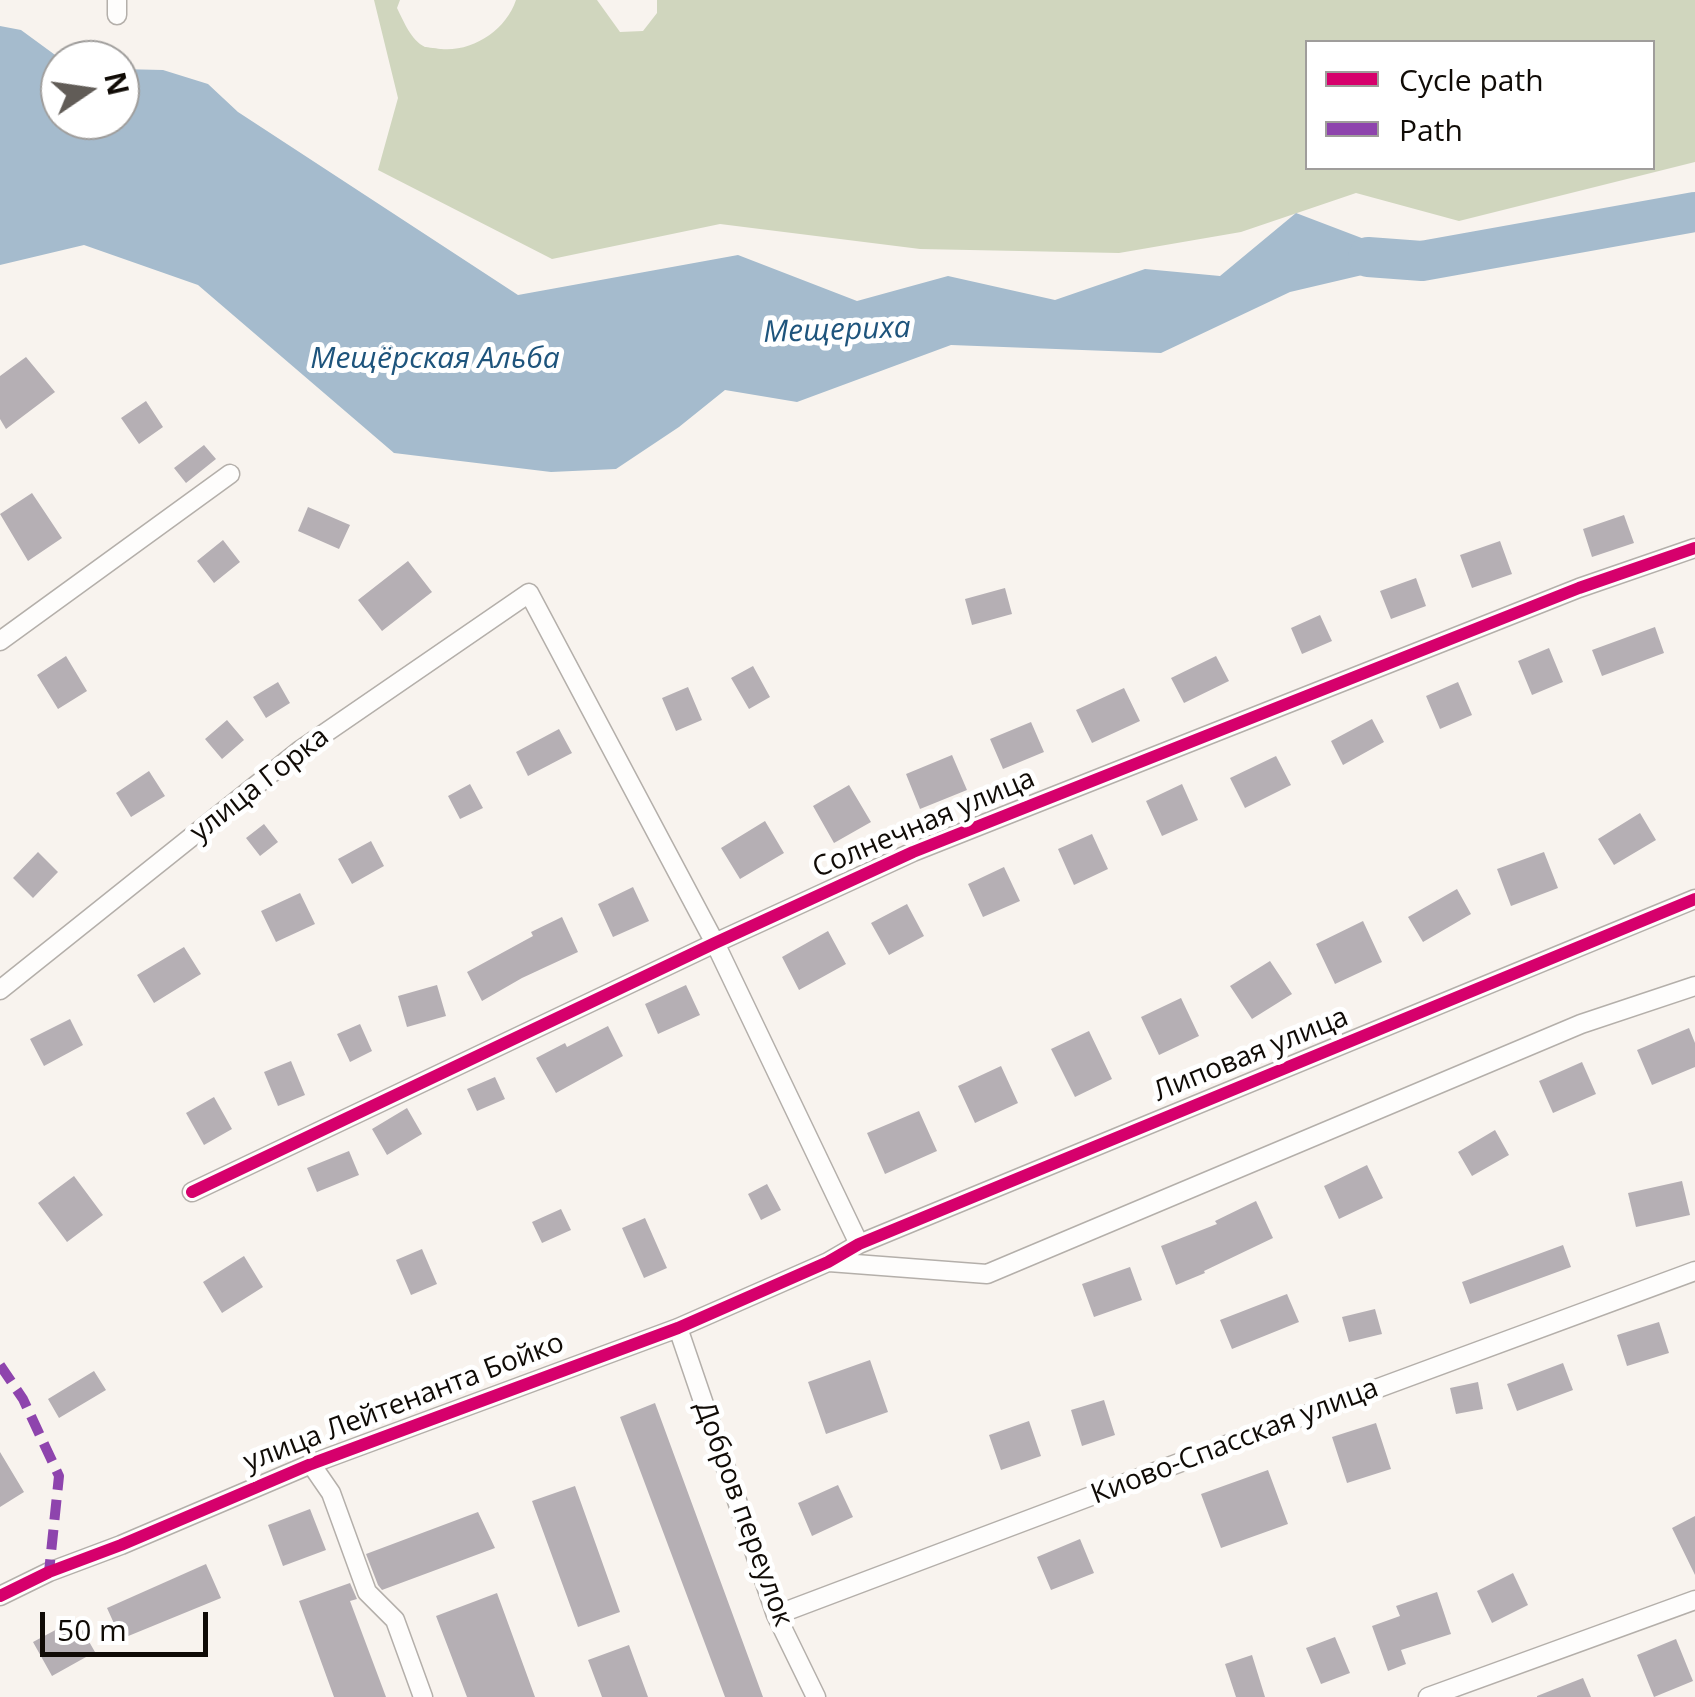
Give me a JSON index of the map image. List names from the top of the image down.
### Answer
{
  "streets": {
    "street": [
      "улица Горка",
      "Солнечная улица",
      "Липовая улица",
      "улица Лейтенанта Бойко",
      "Киово-Спасская улица",
      "Добров переулок"
    ]
  },
  "crossings": [
    ["улица Горка", "Солнечная улица"],
    ["Липовая улица", "улица Лейтенанта Бойко"],
    ["улица Лейтенанта Бойко", "Добров переулок"],
    ["Киово-Спасская улица", "Добров переулок"]
  ],
  "water": ["Мещериха", "Мещёрская Альба"],
  "legend": ["Cycle path", "Path"],
  "scale_bar": "50 m",
  "north": "right"
}
